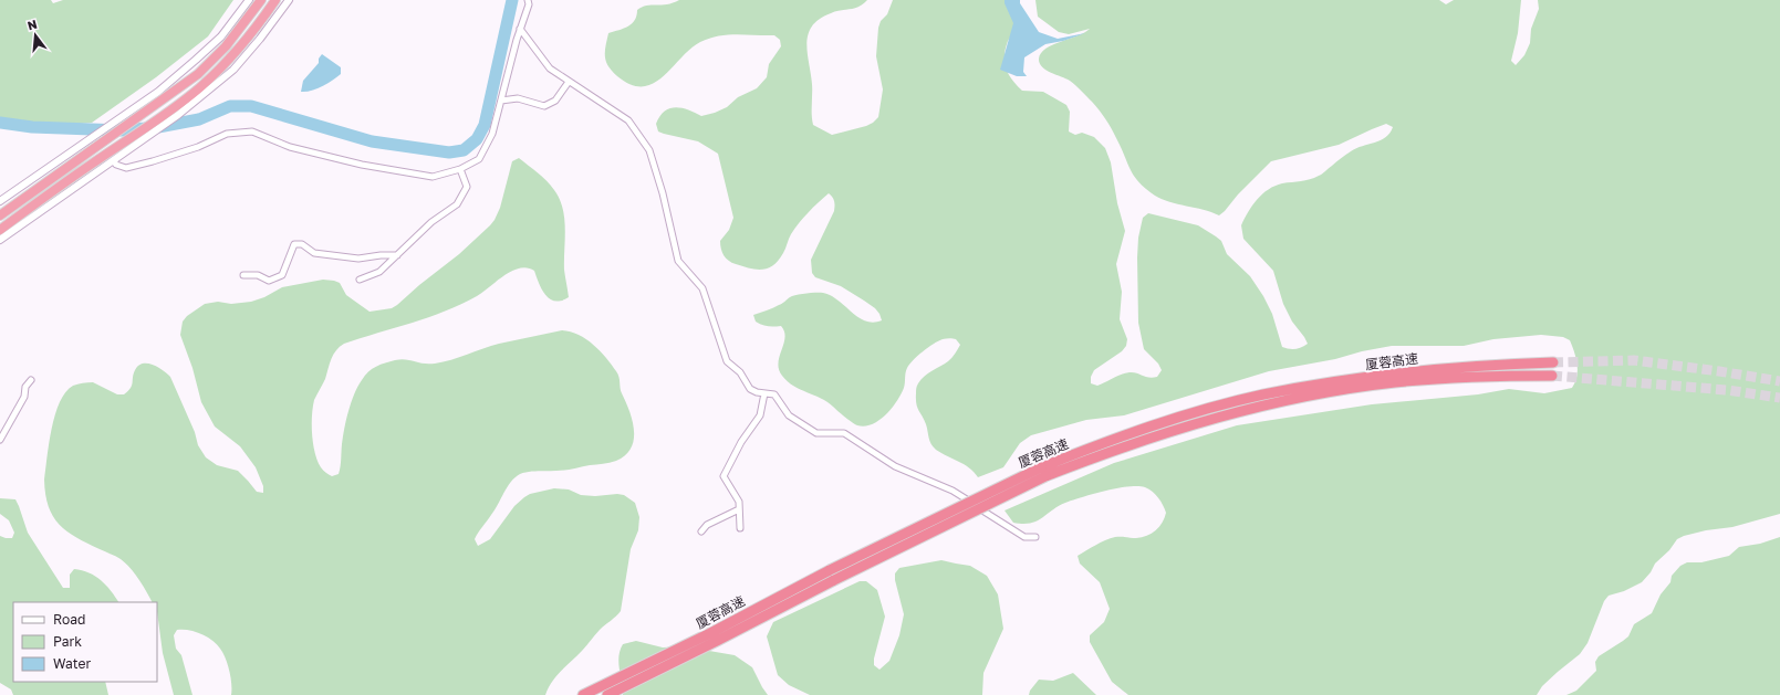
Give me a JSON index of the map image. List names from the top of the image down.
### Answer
{
  "streets": {
    "highway": ["厦蓉高速"]
  },
  "legend": ["Road", "Park", "Water"],
  "north": "top"
}
